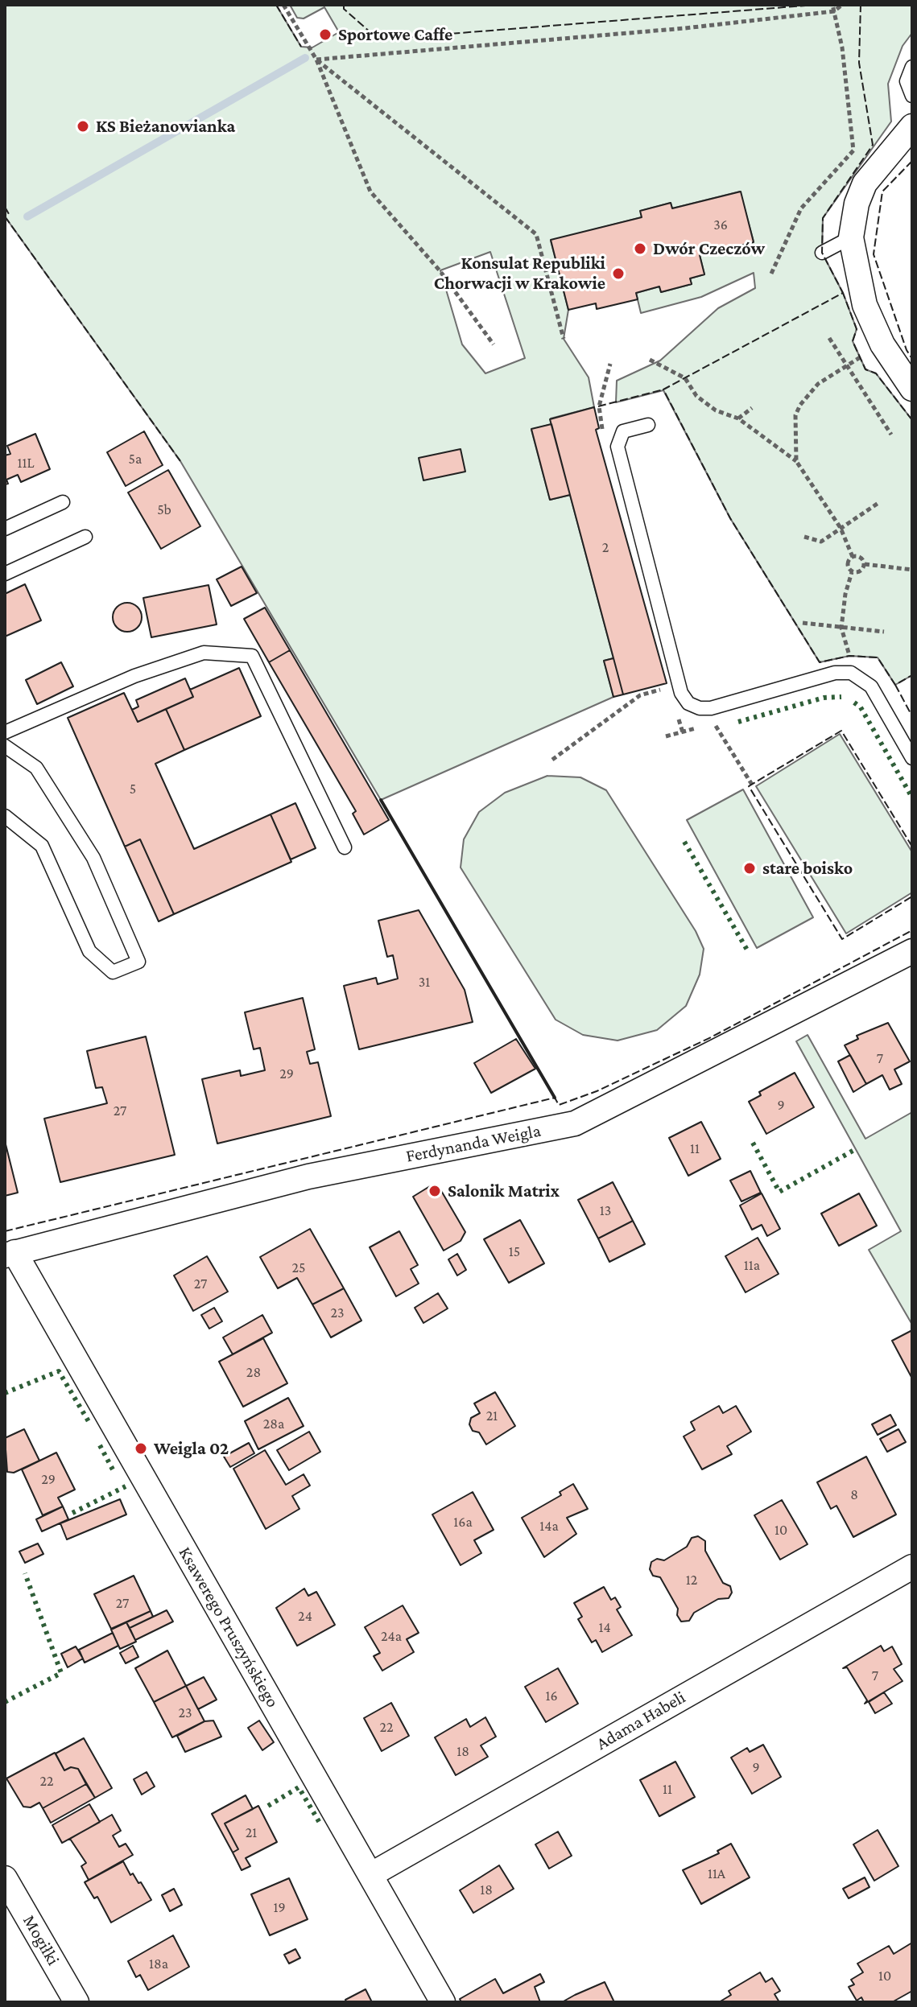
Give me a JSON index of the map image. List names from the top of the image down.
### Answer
{
  "streets": {
    "street": [
      "Ferdynanda Weigla",
      "Ksawerego Pruszyńskiego",
      "Adama Habeli",
      "Mogiłki"
    ]
  },
  "crossings": [
    ["Ferdynanda Weigla", "Ksawerego Pruszyńskiego"],
    ["Ksawerego Pruszyńskiego", "Adama Habeli"]
  ],
  "places": [
    "Sportowe Caffe",
    "KS Bieżanowianka",
    "Dwór Czeczów",
    "Konsulat Republiki Chorwacji w Krakowie",
    "stare boisko",
    "Salonik Matrix",
    "Weigla 02"
  ],
  "house_numbers": [
    "36",
    "5a",
    "11L",
    "5b",
    "2",
    "5",
    "31",
    "7",
    "29",
    "9",
    "27",
    "11",
    "13",
    "15",
    "11a",
    "25",
    "27",
    "23",
    "28",
    "21",
    "28a",
    "29",
    "8",
    "16a",
    "14a",
    "10",
    "12",
    "27",
    "24",
    "14",
    "24a",
    "7",
    "16",
    "23",
    "22",
    "18",
    "9",
    "22",
    "11",
    "21",
    "11A",
    "18",
    "19",
    "18a",
    "10"
  ]
}
